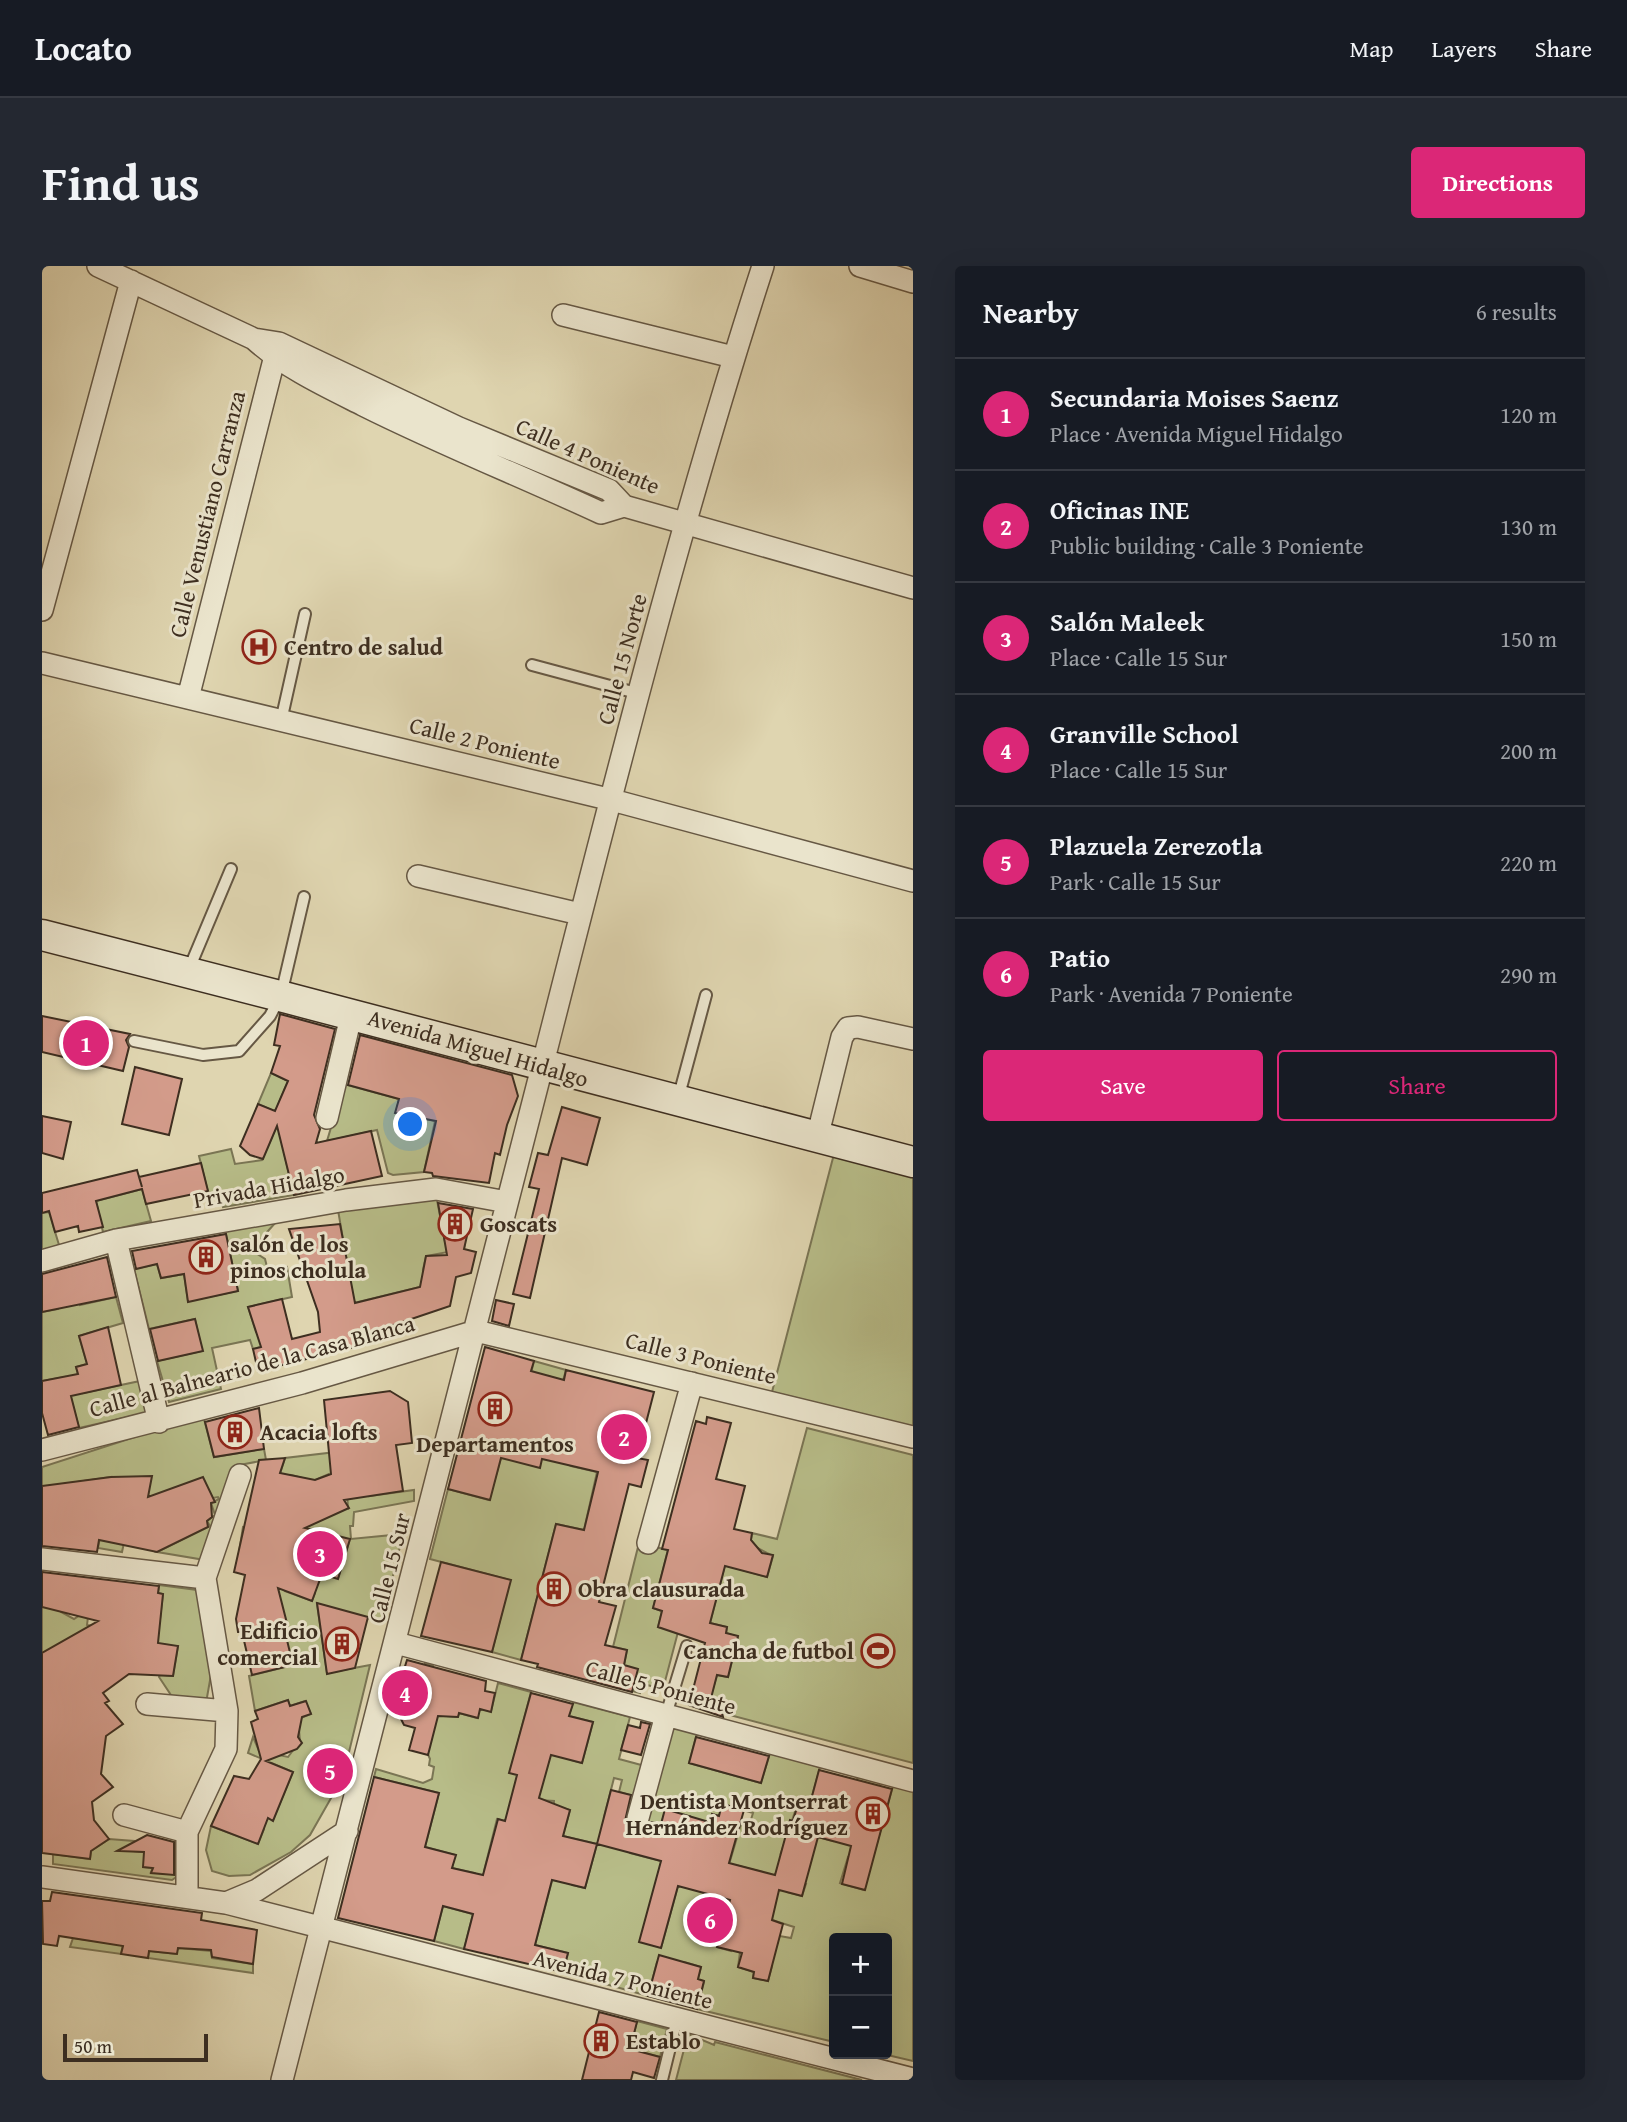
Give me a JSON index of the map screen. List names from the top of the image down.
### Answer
{
  "streets": {
    "street": [
      "Calle 4 Poniente",
      "Calle Venustiano Carranza",
      "Calle 15 Norte",
      "Calle 2 Poniente",
      "Avenida Miguel Hidalgo",
      "Privada Hidalgo",
      "Calle 3 Poniente",
      "Calle al Balneario de la Casa Blanca",
      "Calle 15 Sur",
      "Calle 5 Poniente",
      "Avenida 7 Poniente"
    ]
  },
  "crossings": [
    ["Calle 4 Poniente", "Calle Venustiano Carranza"],
    ["Calle 4 Poniente", "Calle 15 Norte"],
    ["Calle Venustiano Carranza", "Calle 2 Poniente"],
    ["Calle 15 Norte", "Calle 2 Poniente"],
    ["Calle 15 Norte", "Avenida Miguel Hidalgo"],
    ["Calle 15 Norte", "Calle 15 Sur"],
    ["Avenida Miguel Hidalgo", "Calle 15 Sur"],
    ["Privada Hidalgo", "Calle 15 Sur"],
    ["Calle 3 Poniente", "Calle al Balneario de la Casa Blanca"],
    ["Calle 3 Poniente", "Calle 15 Sur"],
    ["Calle al Balneario de la Casa Blanca", "Calle 15 Sur"],
    ["Calle 15 Sur", "Calle 5 Poniente"],
    ["Calle 15 Sur", "Avenida 7 Poniente"]
  ],
  "places": {
    "hospital": ["Centro de salud"],
    "building": [
      "Goscats",
      "salón de los pinos cholula",
      "Departamentos",
      "Acacia lofts",
      "Obra clausurada",
      "Edificio comercial",
      "Dentista Montserrat Hernández Rodríguez",
      "Establo"
    ],
    "sports": ["Cancha de futbol"]
  },
  "scale_bar": "50 m",
  "page": {
    "header": "Locato",
    "nav": ["Map", "Layers", "Share"],
    "title": "Find us",
    "buttons": [
      "Directions",
      ["Save", "Share"]
    ],
    "heading": ["Nearby", "6 results"],
    "list": [
      {
        "mark": "1",
        "name": "Secundaria Moises Saenz",
        "note": "Place · Avenida Miguel Hidalgo",
        "value": "120 m"
      },
      {
        "mark": "2",
        "name": "Oficinas INE",
        "note": "Public building · Calle 3 Poniente",
        "value": "130 m"
      },
      {
        "mark": "3",
        "name": "Salón Maleek",
        "note": "Place · Calle 15 Sur",
        "value": "150 m"
      },
      {
        "mark": "4",
        "name": "Granville School",
        "note": "Place · Calle 15 Sur",
        "value": "200 m"
      },
      {
        "mark": "5",
        "name": "Plazuela Zerezotla",
        "note": "Park · Calle 15 Sur",
        "value": "220 m"
      },
      {
        "mark": "6",
        "name": "Patio",
        "note": "Park · Avenida 7 Poniente",
        "value": "290 m"
      }
    ],
    "pins": [
      "1",
      "2",
      "3",
      "4",
      "5",
      "6"
    ],
    "map_buttons": ["+", "−"],
    "scale": "50 m"
  }
}
